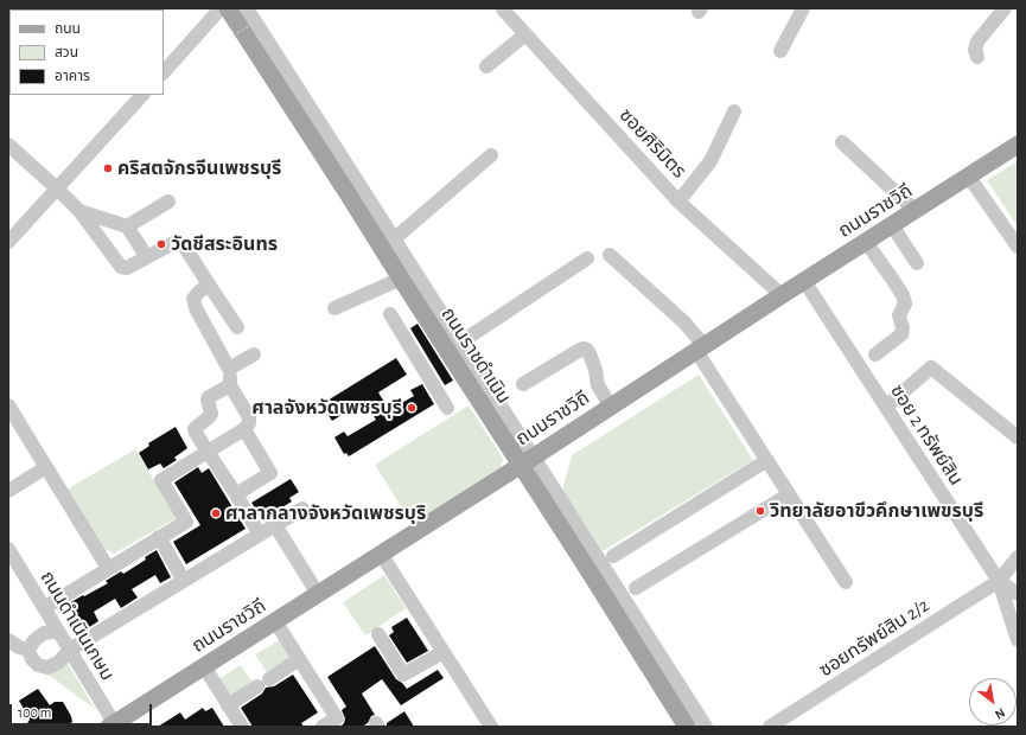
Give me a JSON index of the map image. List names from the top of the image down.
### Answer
{
  "streets": {
    "main road": ["ถนนราชวิถี", "ถนนราชดำเนิน"],
    "street": [
      "ซอยศิริมิตร",
      "ซอย 2 ทรัพย์สิน",
      "ถนนดำเนินเกษม",
      "ซอยทรัพย์สิน 2/2"
    ]
  },
  "crossings": [
    ["ซอยศิริมิตร", "ถนนราชวิถี"],
    ["ถนนราชวิถี", "ถนนราชดำเนิน"],
    ["ถนนราชวิถี", "ซอย 2 ทรัพย์สิน"],
    ["ถนนราชวิถี", "ถนนดำเนินเกษม"],
    ["ซอย 2 ทรัพย์สิน", "ซอยทรัพย์สิน 2/2"]
  ],
  "places": [
    "คริสตจักรจีนเพชรบุรี",
    "วัดชีสระอินทร",
    "ศาลจังหวัดเพชรบุรี",
    "วิทยาลัยอาขีวคึกษาเพขรบุรี",
    "ศาลากลางจังหวัดเพชรบุริ"
  ],
  "legend": ["ถนน", "สวน", "อาคาร"],
  "scale_bar": "100 m",
  "north": "bottom right"
}
